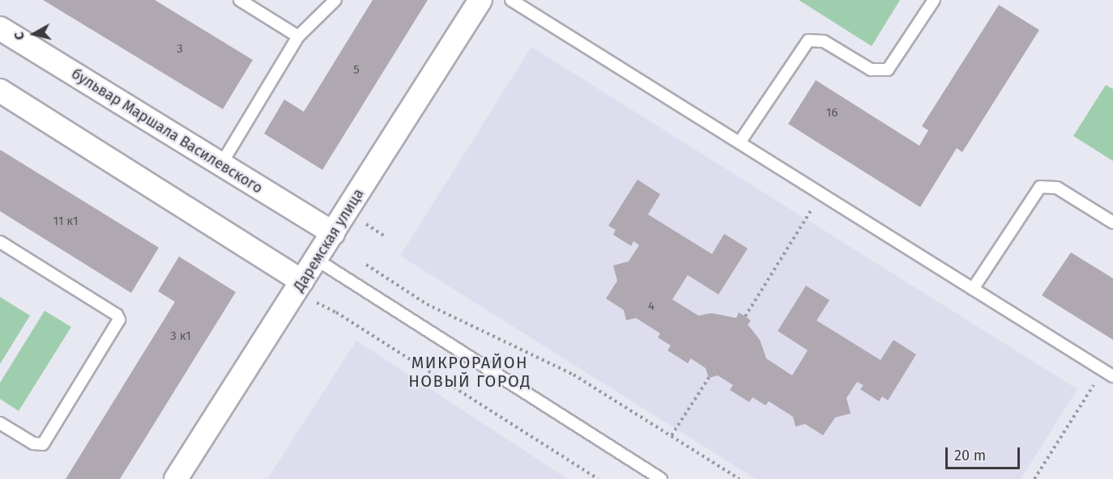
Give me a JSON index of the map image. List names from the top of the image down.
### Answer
{
  "streets": {
    "street": ["бульвар Маршала Василевского", "Даремская улица"]
  },
  "crossings": [
    ["бульвар Маршала Василевского", "Даремская улица"]
  ],
  "districts": ["МИКРОРАЙОН НОВЫЙ ГОРОД"],
  "house_numbers": [
    "3",
    "5",
    "16",
    "11 к1",
    "4",
    "3 к1"
  ],
  "scale_bar": "20 m",
  "north": "left"
}
